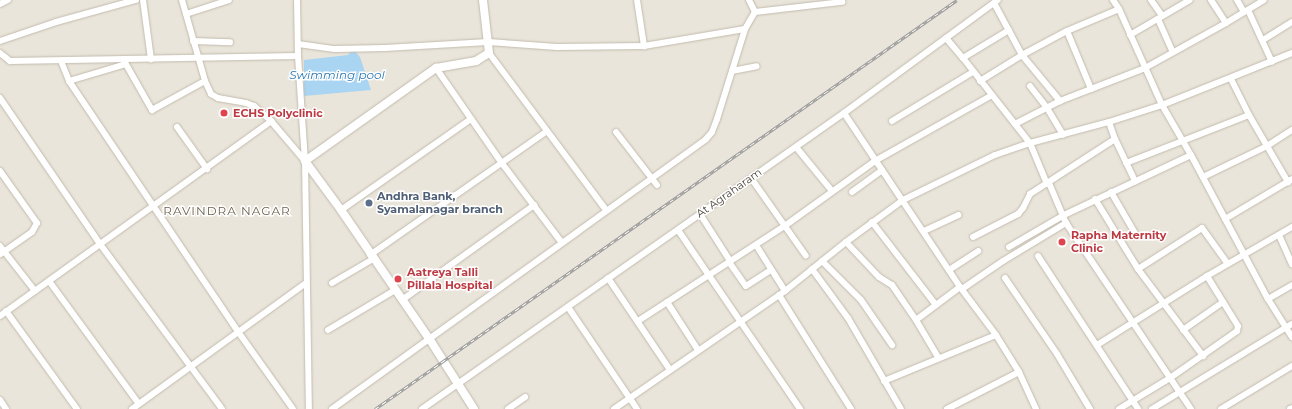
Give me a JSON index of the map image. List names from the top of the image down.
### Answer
{
  "streets": {
    "street": ["At Agraharam"]
  },
  "districts": ["RAVINDRA NAGAR"],
  "water": ["Swimming pool"],
  "places": [
    "ECHS Polyclinic",
    "Andhra Bank, Syamalanagar branch",
    "Rapha Maternity Clinic",
    "Aatreya Talli Pillala Hospital"
  ]
}
